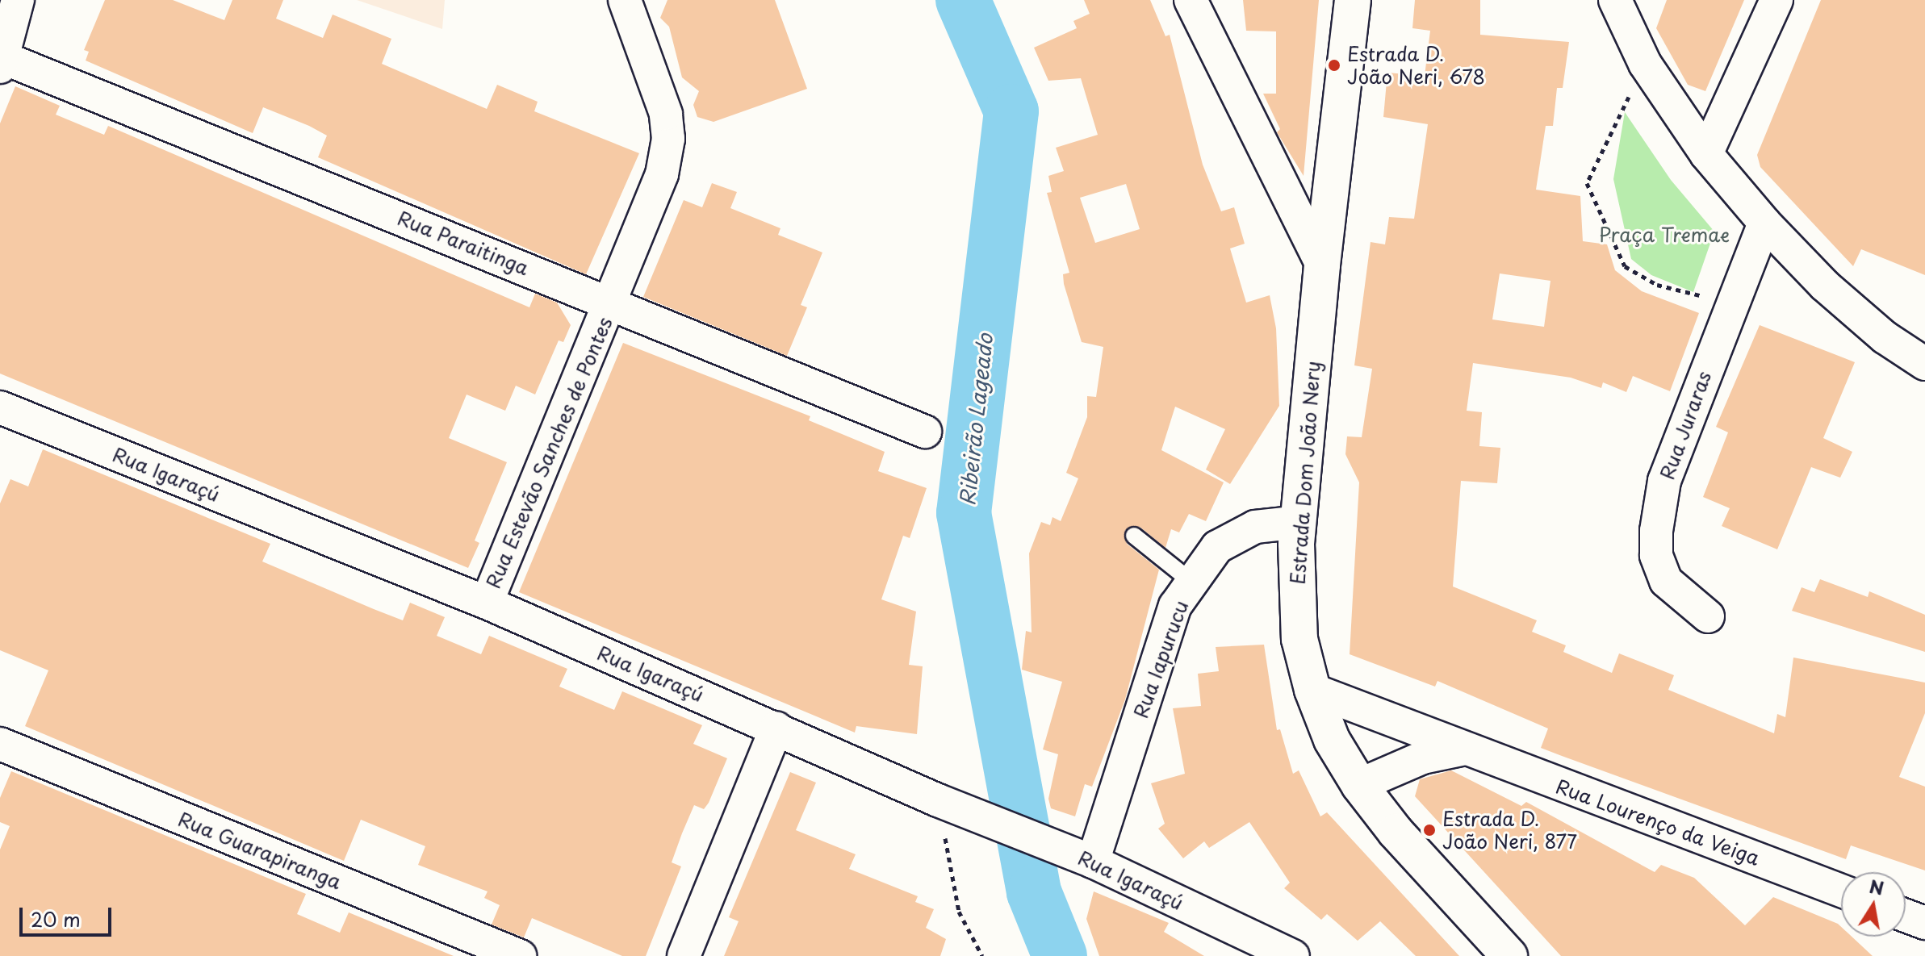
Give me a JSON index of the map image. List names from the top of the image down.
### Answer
{
  "streets": {
    "main road": ["Estrada Dom João Nery"],
    "street": [
      "Rua Paraitinga",
      "Rua Juraras",
      "Rua Estevão Sanches de Pontes",
      "Rua Igaraçú",
      "Rua Iapurucu",
      "Rua Lourenço da Veiga",
      "Rua Guarapiranga"
    ]
  },
  "crossings": [
    ["Rua Paraitinga", "Rua Estevão Sanches de Pontes"],
    ["Rua Estevão Sanches de Pontes", "Rua Igaraçú"],
    ["Estrada Dom João Nery", "Rua Iapurucu"],
    ["Estrada Dom João Nery", "Rua Lourenço da Veiga"],
    ["Rua Igaraçú", "Rua Iapurucu"]
  ],
  "water": ["Ribeirão Lageado"],
  "parks": ["Praça Tremae"],
  "places": ["Estrada D. João Neri, 678", "Estrada D. João Neri, 877"],
  "scale_bar": "20 m",
  "north": "top"
}
